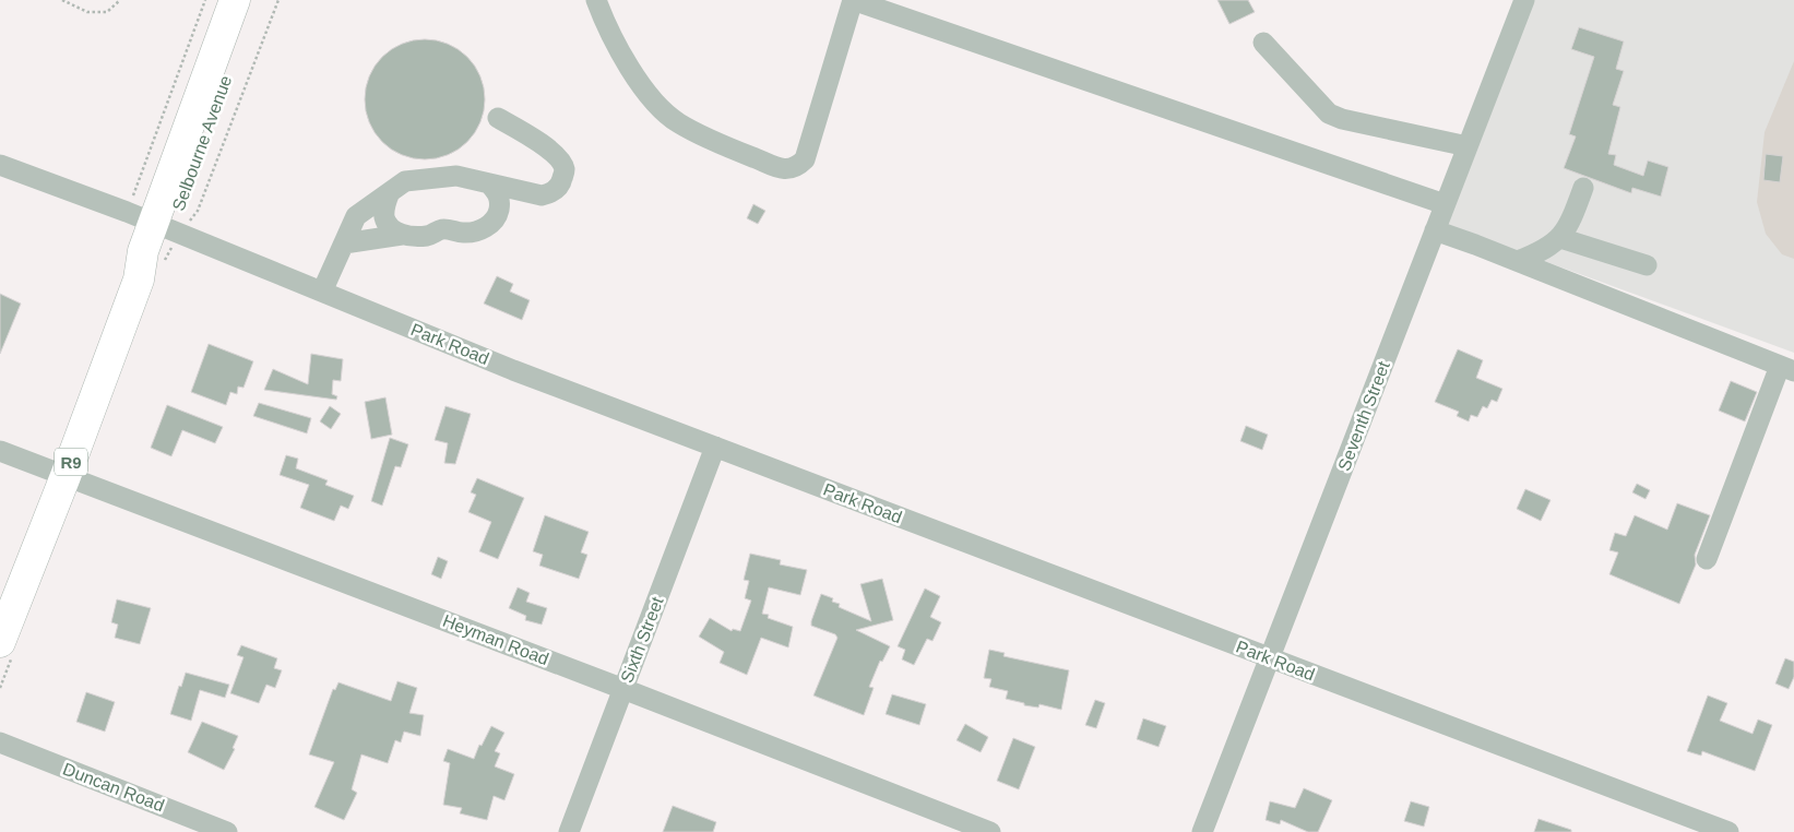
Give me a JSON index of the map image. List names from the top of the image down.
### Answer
{
  "streets": {
    "highway": ["Selbourne Avenue", "R9"],
    "street": [
      "Park Road",
      "Seventh Street",
      "Heyman Road",
      "Sixth Street",
      "Duncan Road"
    ]
  },
  "crossings": [
    ["Selbourne Avenue", "Park Road"],
    ["Selbourne Avenue", "Heyman Road"],
    ["Park Road", "Seventh Street"],
    ["Park Road", "Sixth Street"],
    ["Heyman Road", "Sixth Street"]
  ]
}
